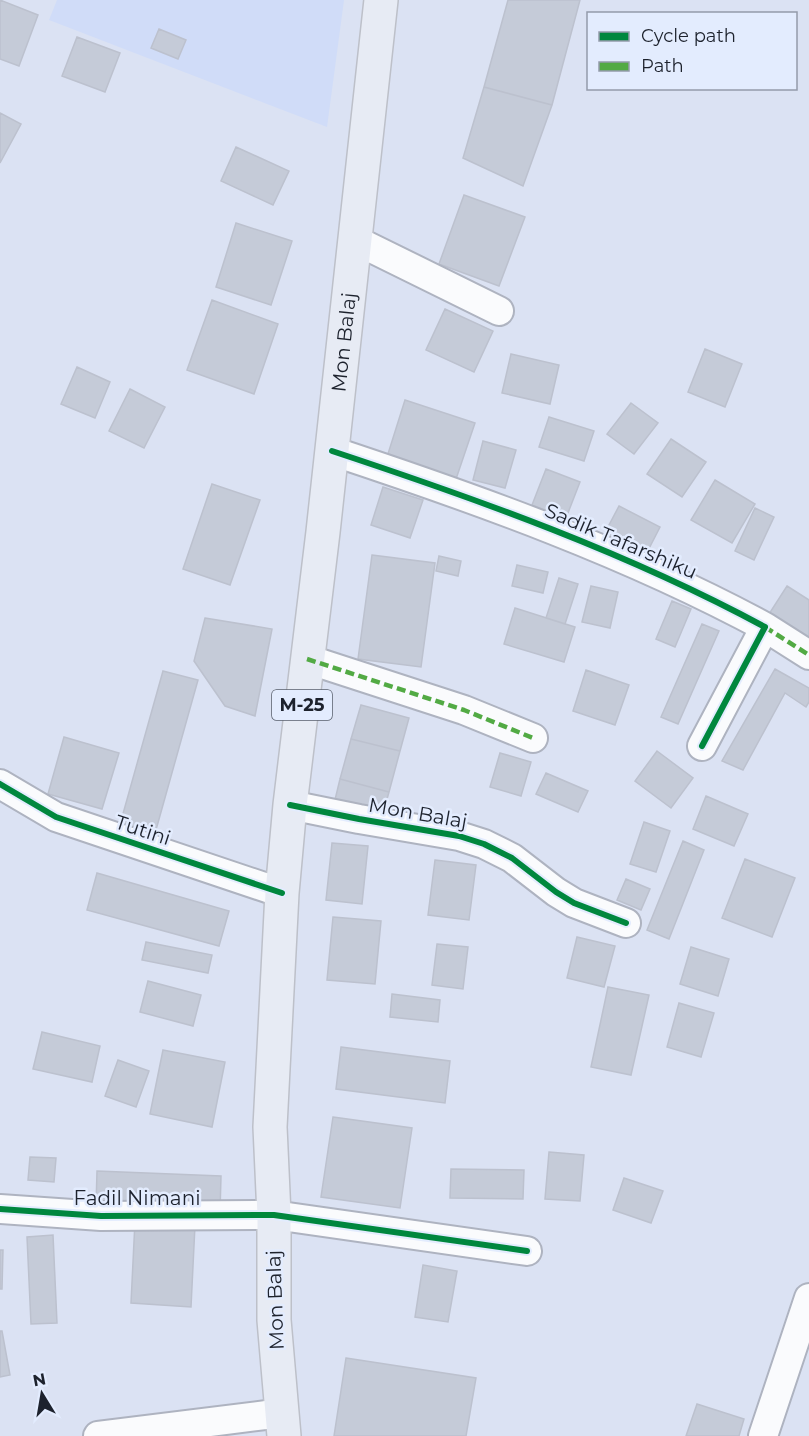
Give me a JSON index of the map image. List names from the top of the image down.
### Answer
{
  "streets": {
    "main road": ["Mon Balaj", "M-25"],
    "street": ["Sadik Tafarshiku", "Tutini", "Fadil Nimani"]
  },
  "crossings": [
    ["Mon Balaj", "Sadik Tafarshiku"],
    ["Mon Balaj", "Tutini"],
    ["Mon Balaj", "Fadil Nimani"]
  ],
  "legend": ["Cycle path", "Path"],
  "north": "top"
}
